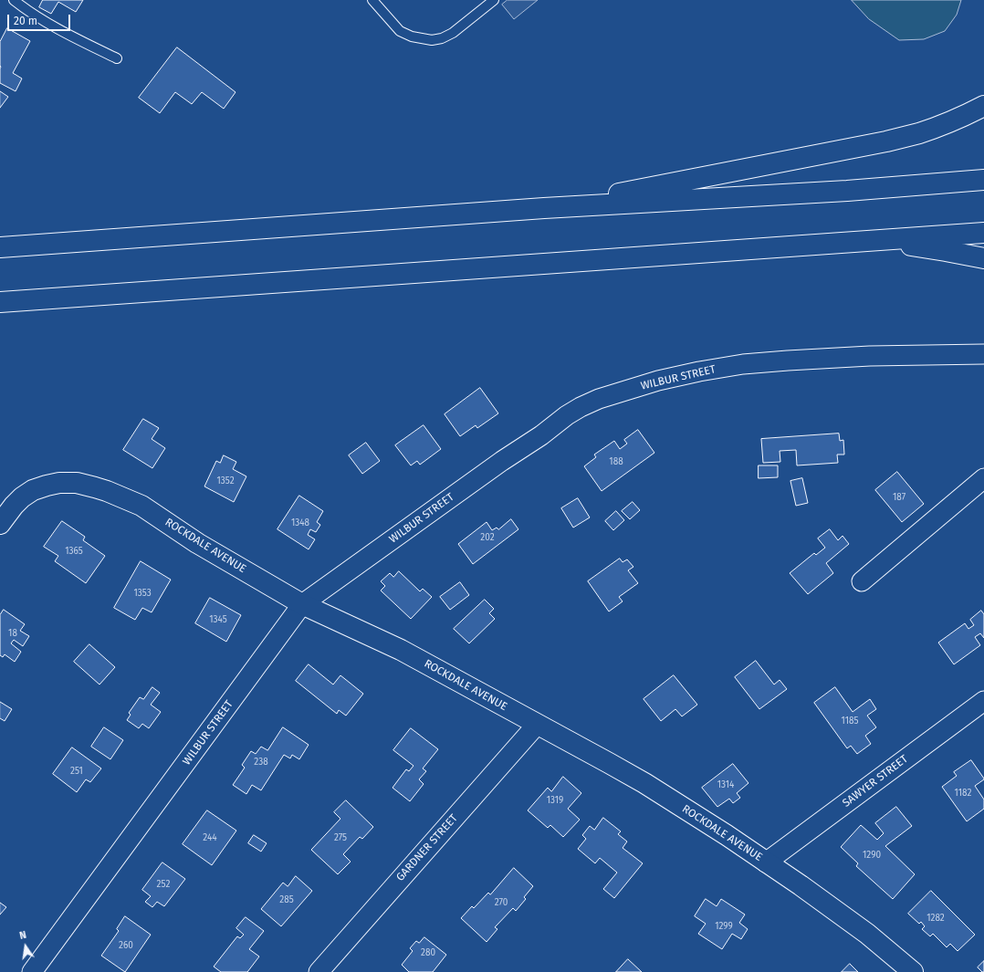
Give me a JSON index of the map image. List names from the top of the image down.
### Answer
{
  "streets": {
    "main road": ["ROCKDALE AVENUE"],
    "street": ["WILBUR STREET", "SAWYER STREET", "GARDNER STREET"]
  },
  "crossings": [
    ["WILBUR STREET", "ROCKDALE AVENUE"],
    ["ROCKDALE AVENUE", "SAWYER STREET"],
    ["ROCKDALE AVENUE", "GARDNER STREET"]
  ],
  "house_numbers": [
    "188",
    "1352",
    "187",
    "1348",
    "202",
    "1365",
    "1353",
    "1345",
    "18",
    "1185",
    "238",
    "251",
    "1314",
    "1182",
    "1319",
    "244",
    "275",
    "1290",
    "252",
    "285",
    "270",
    "1282",
    "1299",
    "260",
    "280"
  ],
  "scale_bar": "20 m",
  "north": "top"
}
